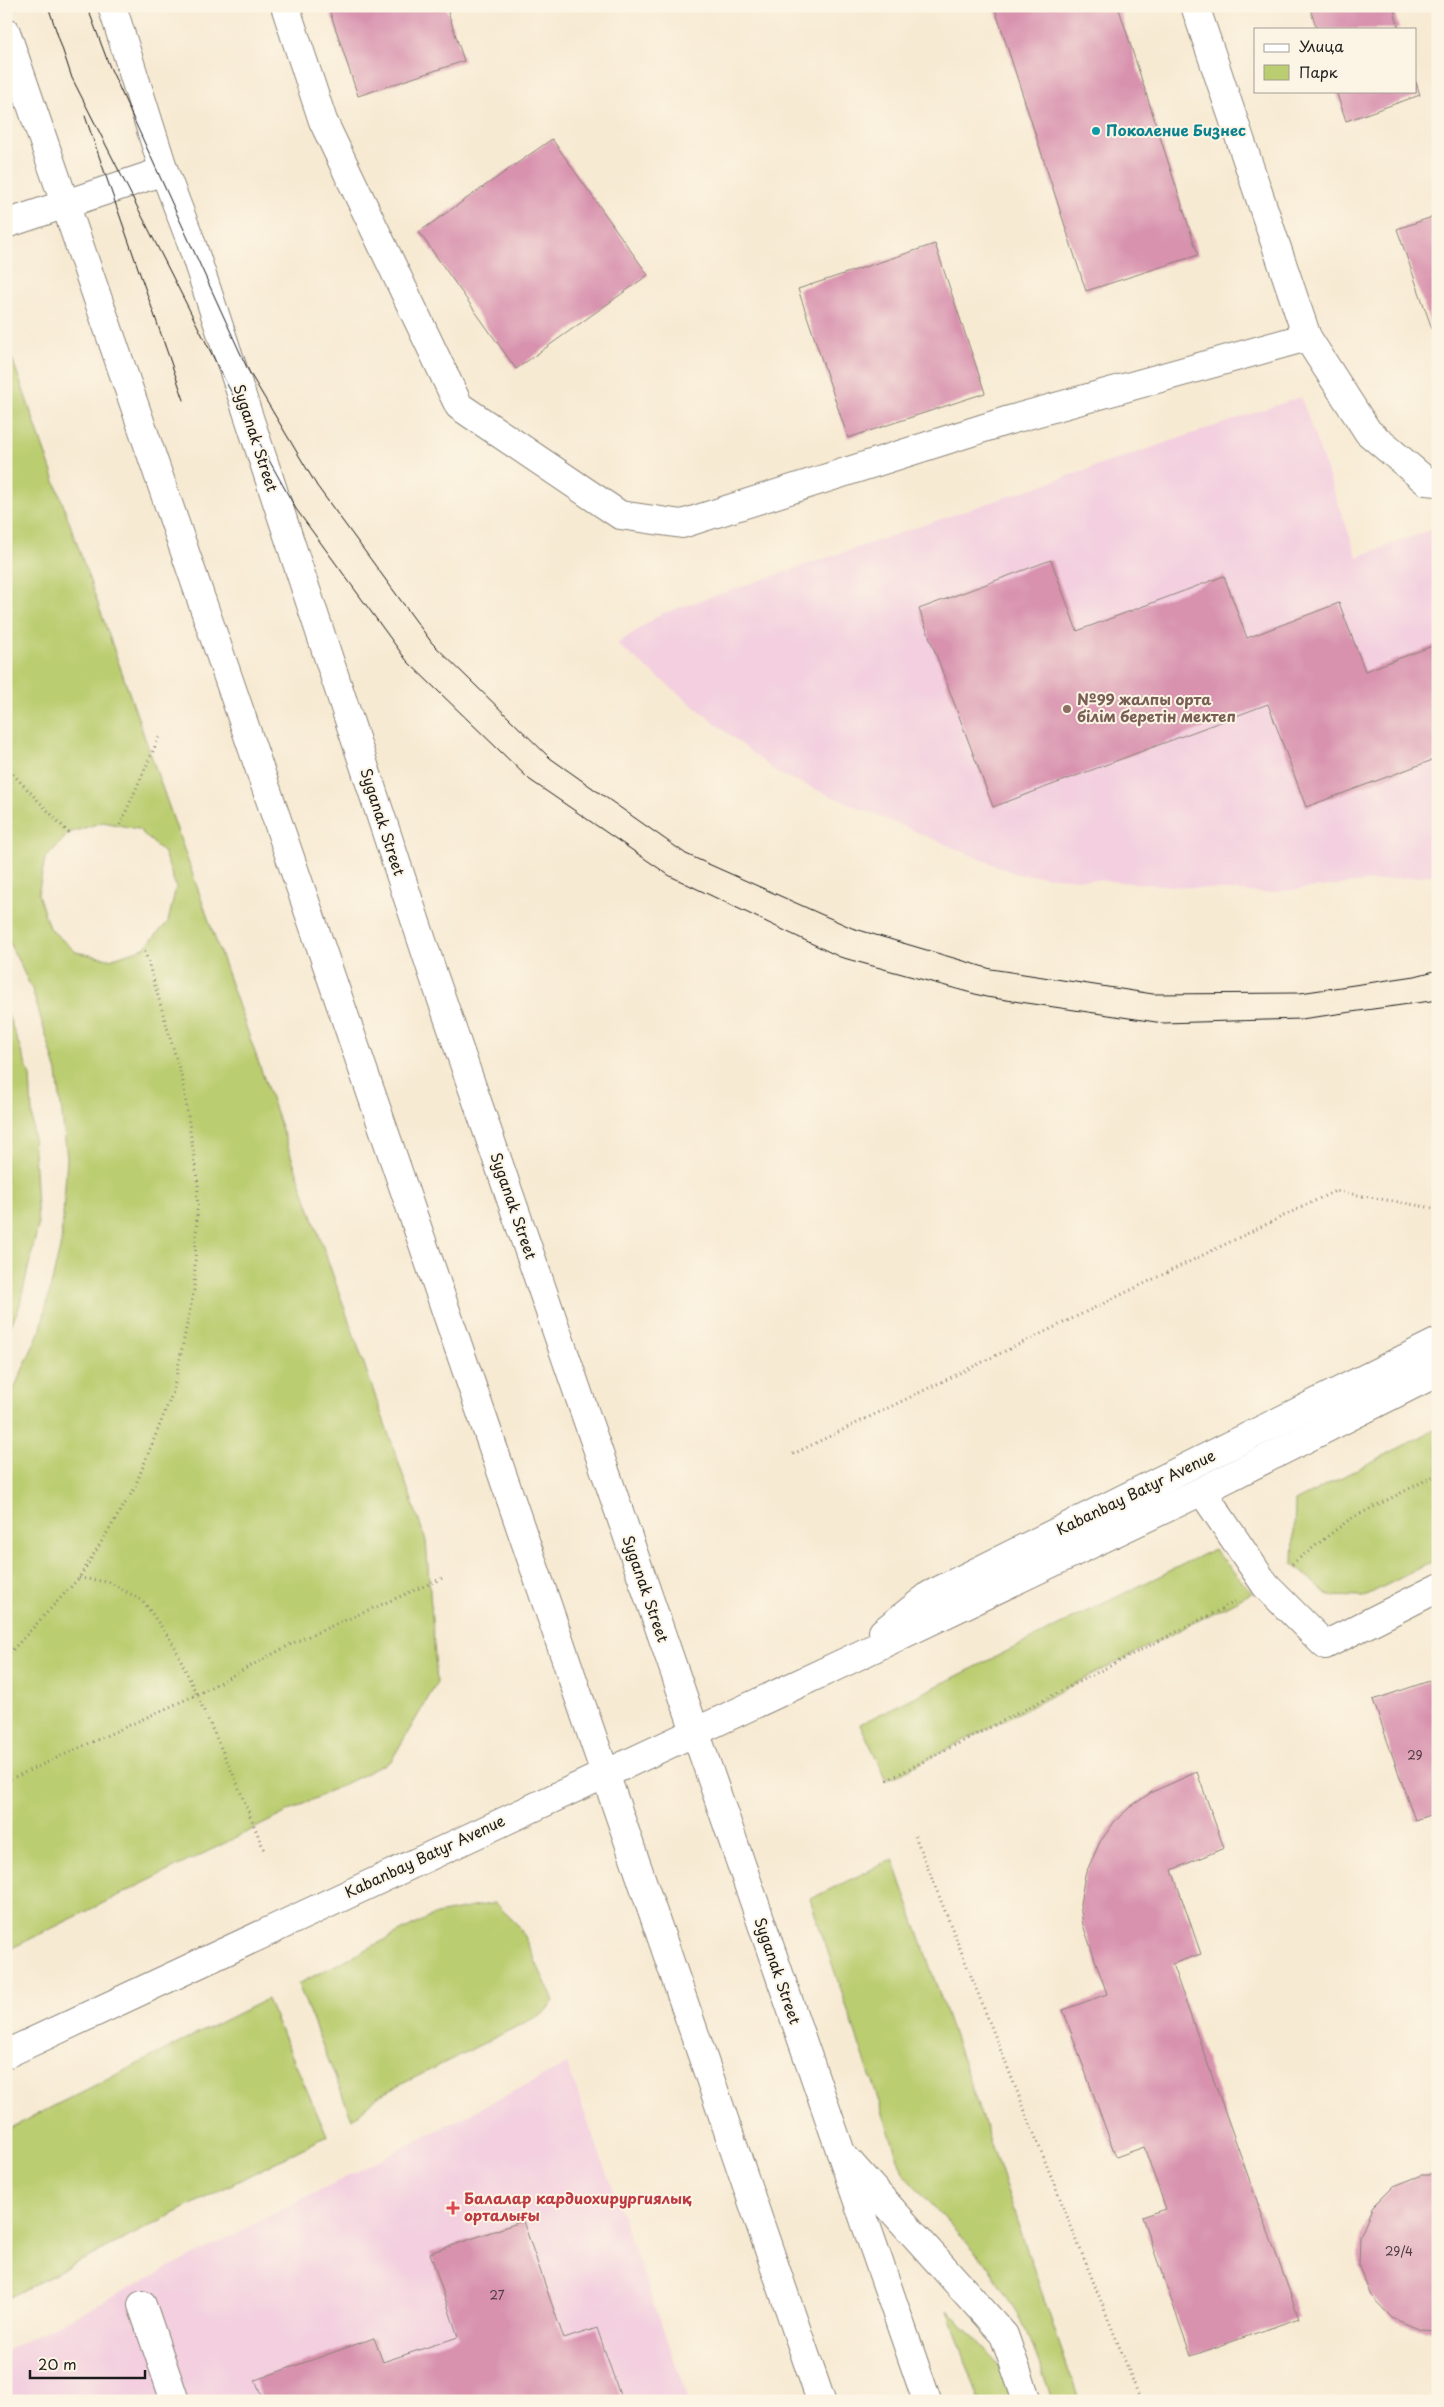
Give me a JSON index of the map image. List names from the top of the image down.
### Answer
{
  "streets": {
    "main road": ["Syganak Street", "Kabanbay Batyr Avenue"]
  },
  "crossings": [
    ["Syganak Street", "Kabanbay Batyr Avenue"]
  ],
  "places": {
    "other": ["Поколение Бизнес", "№99 жалпы орта білім беретін мектеп"],
    "health": ["Балалар кардиохирургиялық орталығы"]
  },
  "house_numbers": ["29", "29/4", "27"],
  "legend": ["Улица", "Парк"],
  "scale_bar": "20 m"
}
